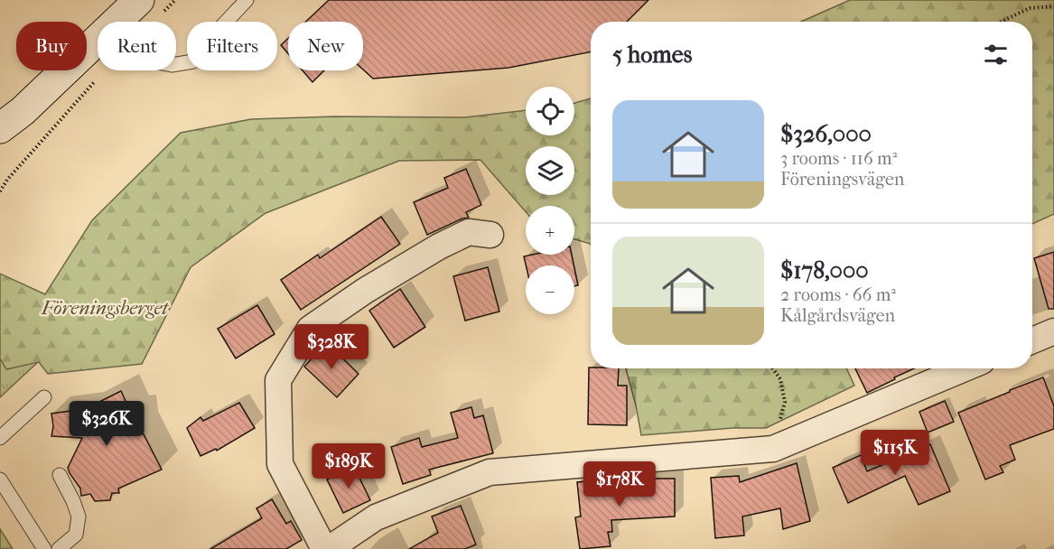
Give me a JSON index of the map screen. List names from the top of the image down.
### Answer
{
  "parks": ["Föreningsberget"],
  "page": {
    "chip": [
      "Buy",
      "Rent",
      "Filters",
      "New"
    ],
    "heading": "5 homes",
    "map_buttons": ["+", "−"],
    "list": [
      {
        "name": "$326,000",
        "note": "3 rooms · 116 m² · Föreningsvägen"
      },
      {
        "name": "$178,000",
        "note": "2 rooms · 66 m² · Kålgårdsvägen"
      }
    ],
    "price": [
      "$328K",
      "$326K",
      "$115K",
      "$189K",
      "$178K"
    ]
  }
}
